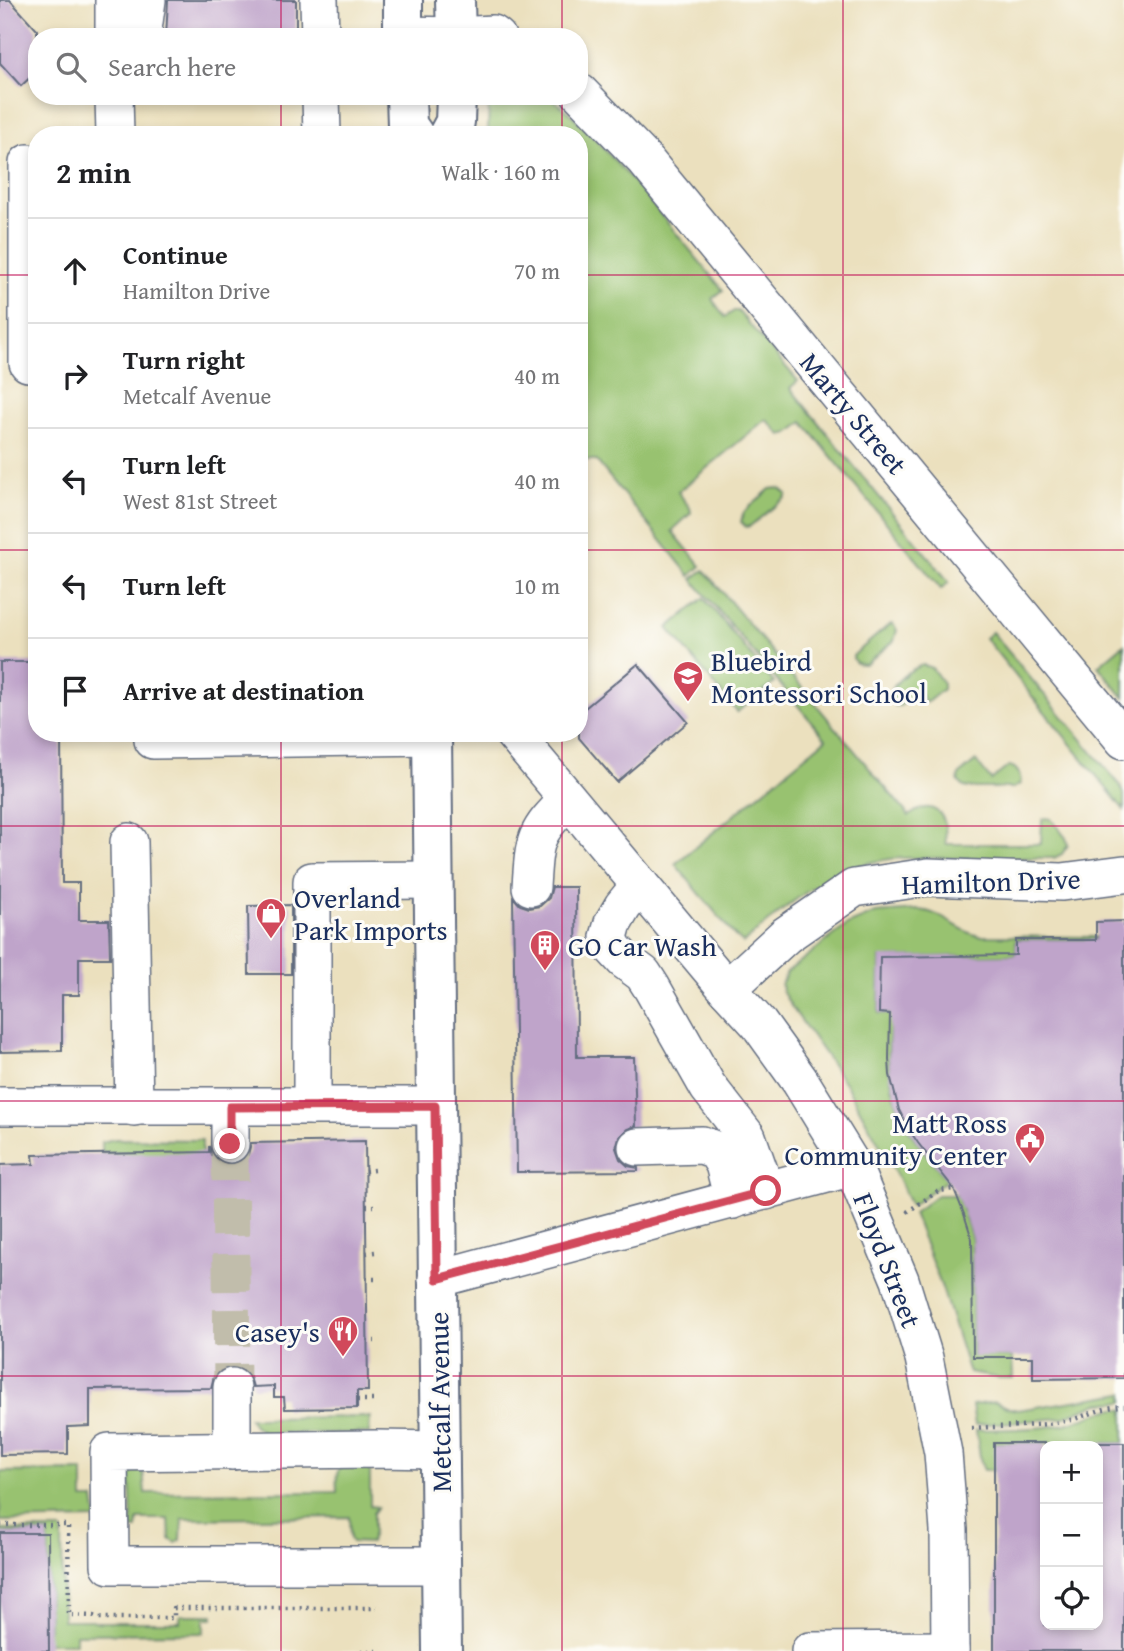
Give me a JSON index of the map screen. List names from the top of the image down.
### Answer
{
  "streets": {
    "main road": ["Metcalf Avenue"],
    "street": ["Marty Street", "Hamilton Drive", "Floyd Street"]
  },
  "crossings": [
    ["Hamilton Drive", "Floyd Street"]
  ],
  "places": {
    "school or university": ["Bluebird Montessori School"],
    "shop": ["Overland Park Imports"],
    "building": ["GO Car Wash"],
    "public building": ["Matt Ross Community Center"],
    "restaurant": ["Casey's"]
  },
  "page": {
    "search": "Search here",
    "heading": ["2 min", "Walk · 160 m"],
    "list": [
      ["Continue", "Hamilton Drive", "70 m"],
      ["Turn right", "Metcalf Avenue", "40 m"],
      ["Turn left", "West 81st Street", "40 m"],
      ["Turn left", "10 m"],
      "Arrive at destination"
    ],
    "map_buttons": ["+", "−"]
  }
}
